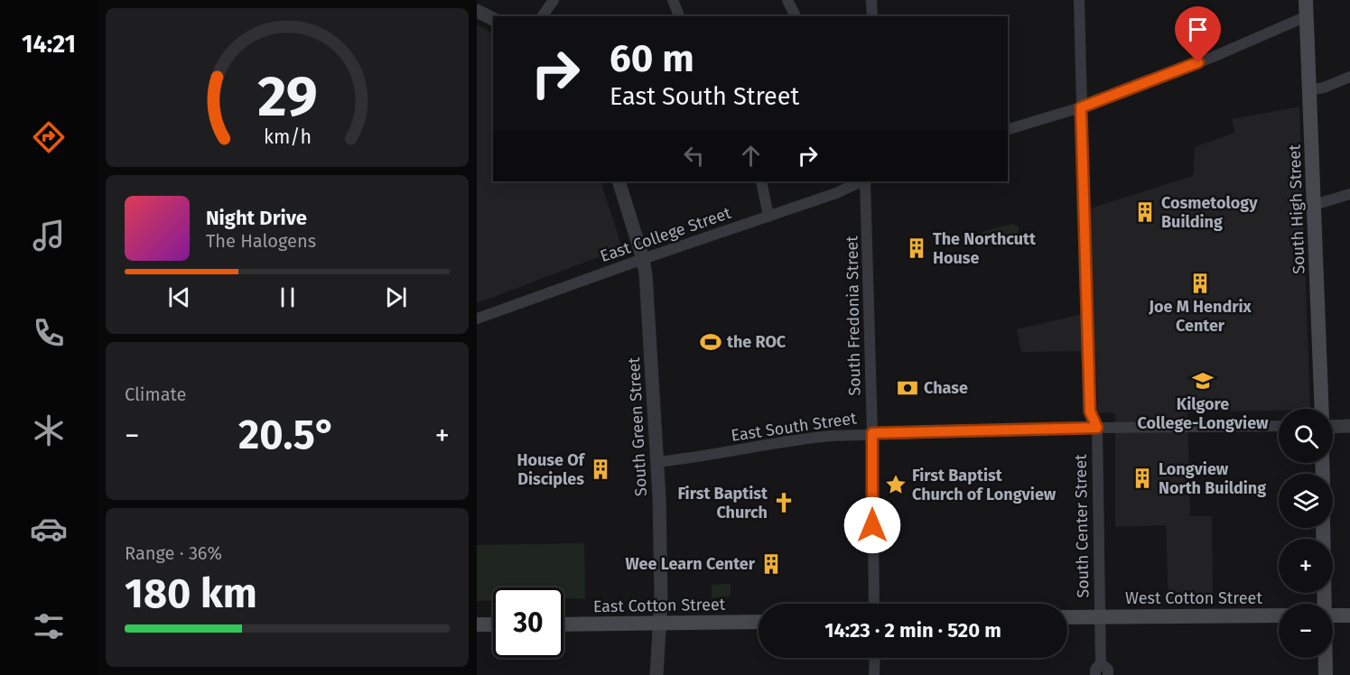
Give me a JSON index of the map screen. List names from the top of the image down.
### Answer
{
  "streets": {
    "main road": ["South High Street", "West Cotton Street", "East Cotton Street"],
    "street": [
      "East College Street",
      "South Fredonia Street",
      "South Green Street",
      "East South Street",
      "South Center Street"
    ]
  },
  "crossings": [
    ["East College Street", "South Green Street"],
    ["South Fredonia Street", "East South Street"],
    ["South Green Street", "East South Street"],
    ["South Green Street", "East Cotton Street"],
    ["East South Street", "South Center Street"],
    ["South Center Street", "West Cotton Street"]
  ],
  "places": {
    "building": [
      "Cosmetology Building",
      "The Northcutt House",
      "Joe M Hendrix Center",
      "House Of Disciples",
      "Longview North Building",
      "Wee Learn Center"
    ],
    "sports": ["the ROC"],
    "school or university": ["Kilgore College-Longview"],
    "bank": ["Chase"],
    "place": ["First Baptist Church of Longview"],
    "church": ["First Baptist Church"]
  },
  "page": {
    "tabs": "14:21",
    "turn": ["60 m", "East South Street"],
    "song": ["Night Drive", "The Halogens"],
    "tile": [
      "Climate",
      ["Range · 36%", "180 km"]
    ],
    "map_buttons": ["+", "−"],
    "heat": ["−", "20.5°", "+"],
    "limit": "30",
    "trip": "14:23 · 2 min · 520 m",
    "gauge": ["29", "km/h"]
  }
}
